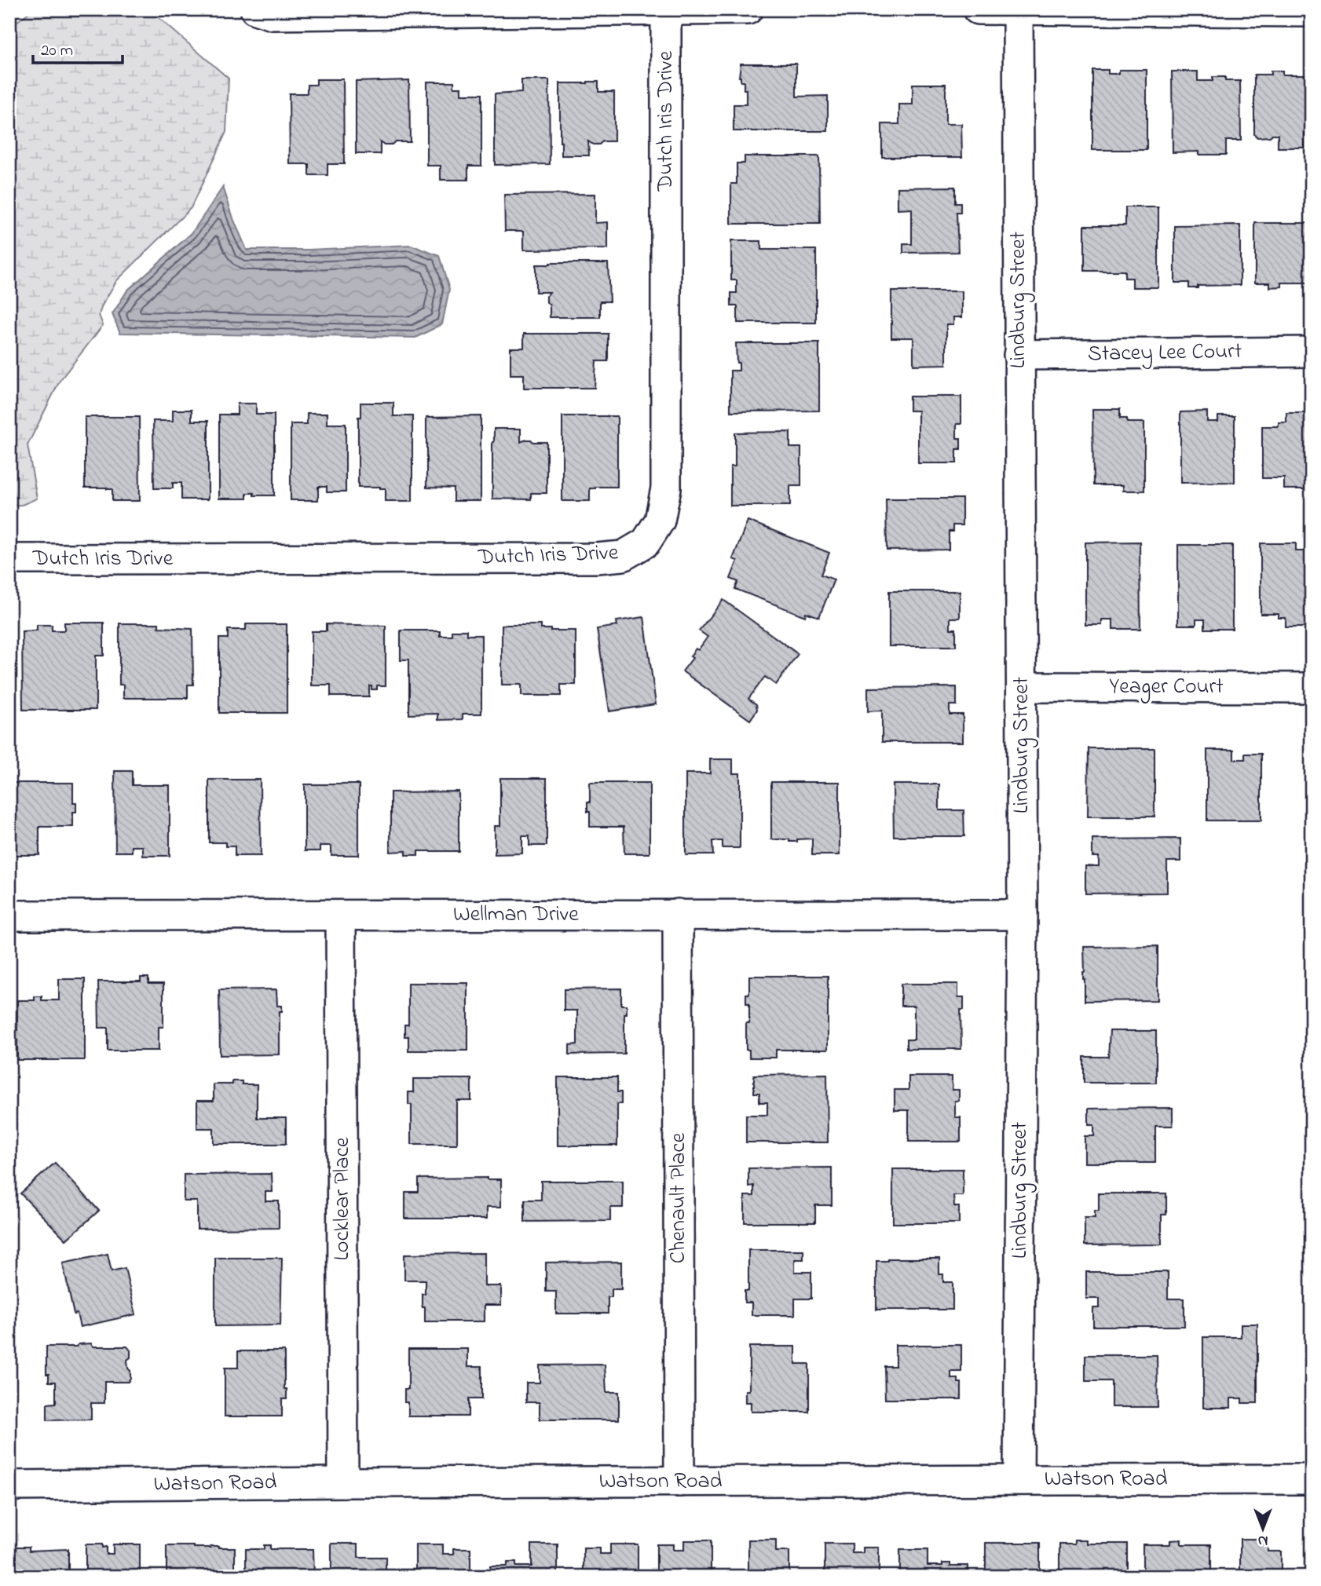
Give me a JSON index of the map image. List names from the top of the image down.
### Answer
{
  "streets": {
    "street": [
      "Dutch Iris Drive",
      "Lindburg Street",
      "Stacey Lee Court",
      "Yeager Court",
      "Wellman Drive",
      "Chenault Place",
      "Locklear Place",
      "Watson Road"
    ]
  },
  "crossings": [
    ["Lindburg Street", "Stacey Lee Court"],
    ["Lindburg Street", "Yeager Court"],
    ["Lindburg Street", "Wellman Drive"],
    ["Lindburg Street", "Watson Road"],
    ["Wellman Drive", "Chenault Place"],
    ["Wellman Drive", "Locklear Place"],
    ["Chenault Place", "Watson Road"],
    ["Locklear Place", "Watson Road"]
  ],
  "scale_bar": "20 m",
  "north": "bottom"
}
